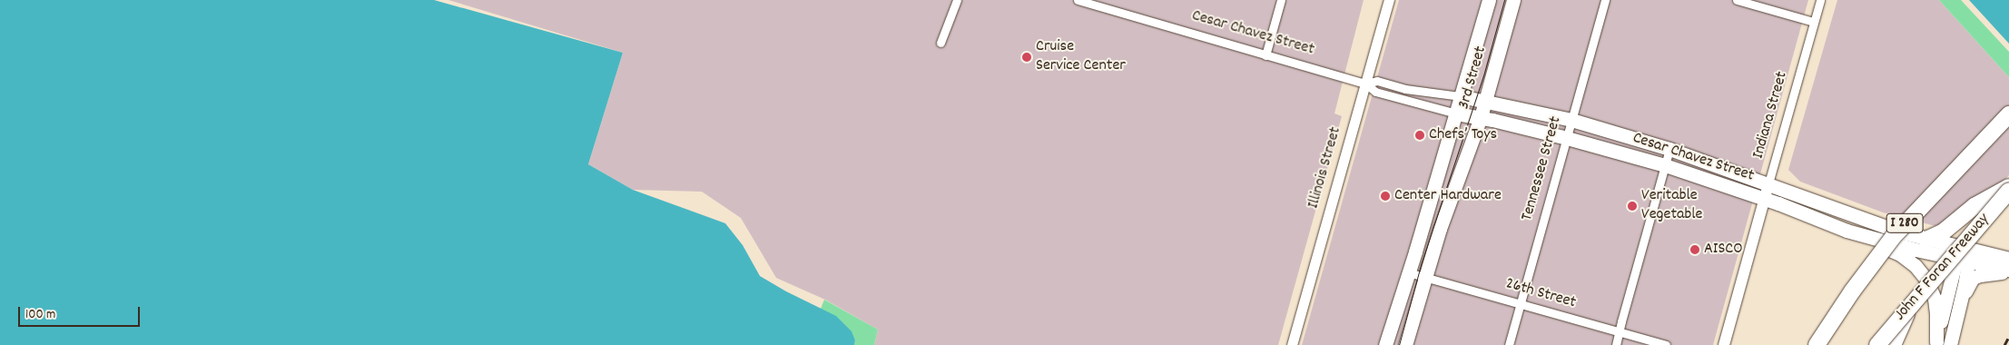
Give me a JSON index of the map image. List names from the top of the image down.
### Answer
{
  "streets": {
    "highway": ["I 280", "John F Foran Freeway"],
    "main road": ["Cesar Chavez Street", "3rd Street", "Indiana Street"],
    "street": ["Illinois Street", "Tennessee Street", "26th Street"]
  },
  "crossings": [
    ["Cesar Chavez Street", "3rd Street"],
    ["Cesar Chavez Street", "Indiana Street"],
    ["Cesar Chavez Street", "Illinois Street"],
    ["Cesar Chavez Street", "Tennessee Street"],
    ["3rd Street", "26th Street"],
    ["Tennessee Street", "26th Street"]
  ],
  "places": [
    "Cruise Service Center",
    "Chefs’ Toys",
    "Center Hardware",
    "Veritable Vegetable",
    "AISCO"
  ],
  "scale_bar": "100 m"
}
